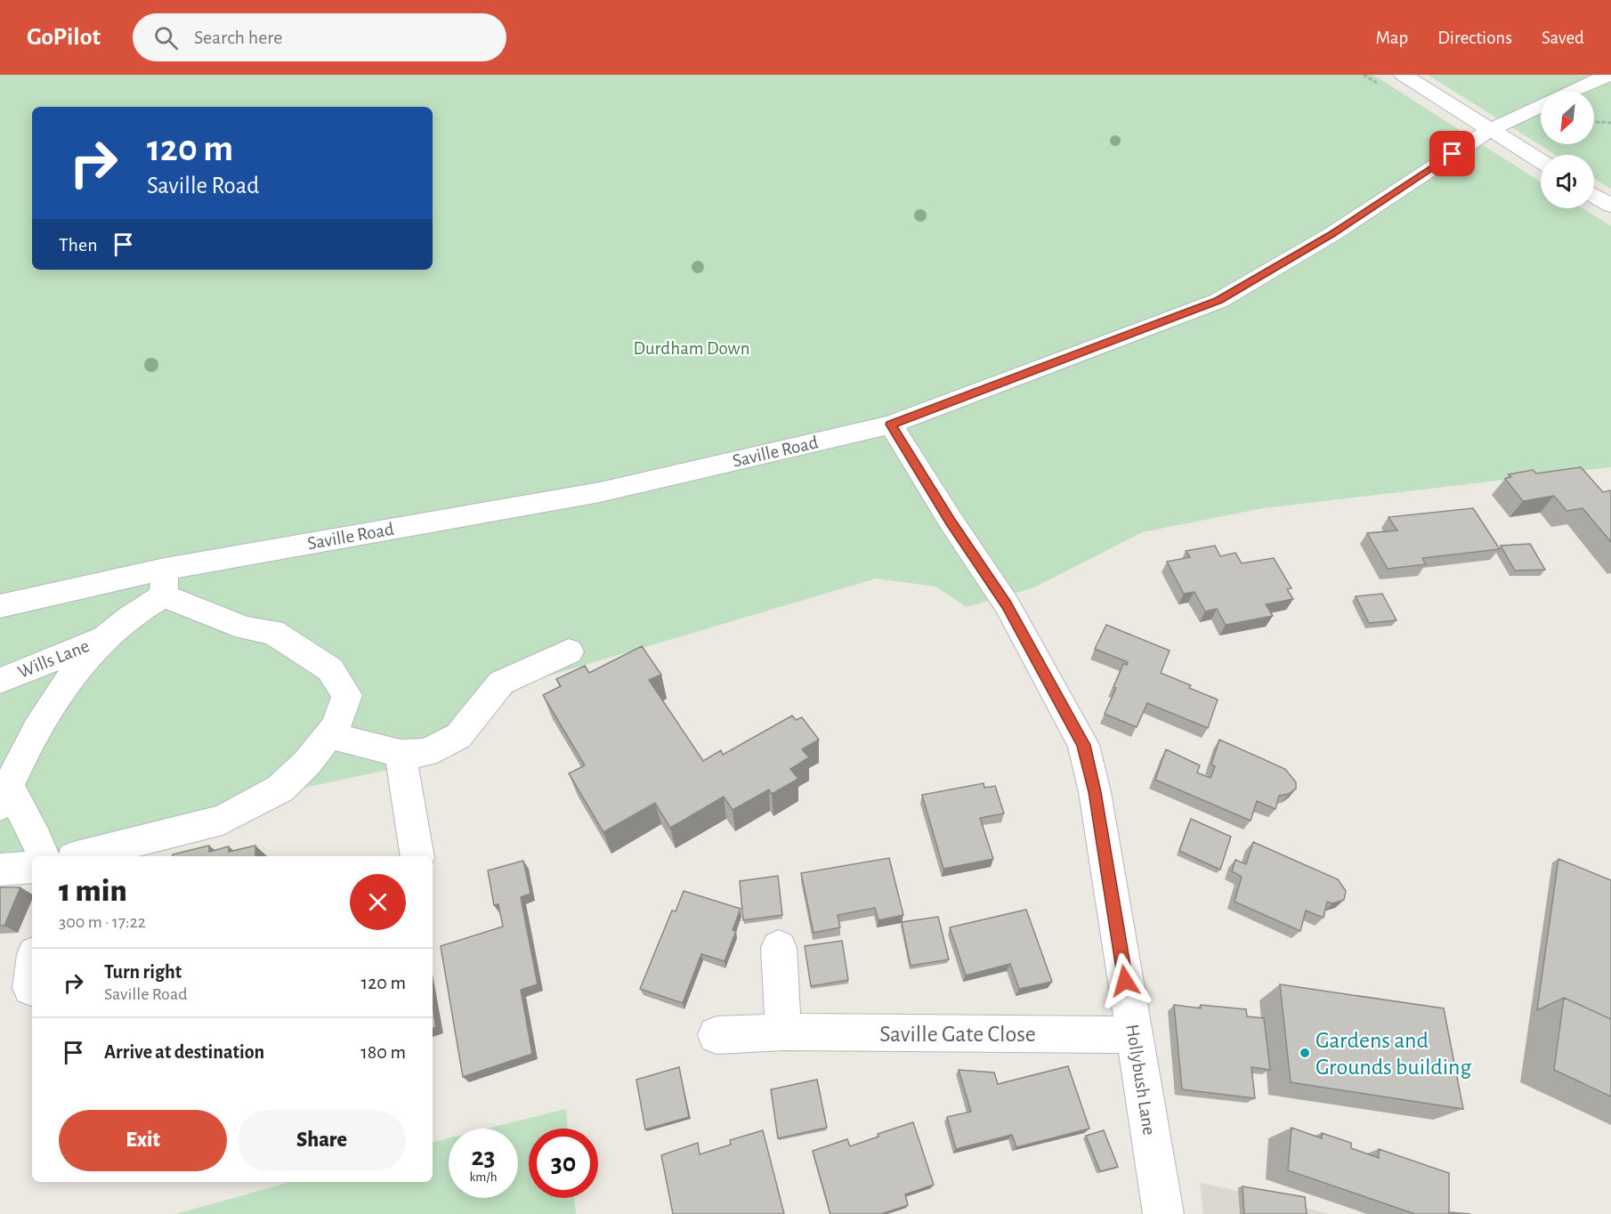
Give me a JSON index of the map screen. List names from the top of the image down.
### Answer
{
  "streets": {
    "street": [
      "Saville Road",
      "Wills Lane",
      "Saville Gate Close",
      "Hollybush Lane"
    ]
  },
  "crossings": [
    ["Saville Road", "Hollybush Lane"],
    ["Saville Gate Close", "Hollybush Lane"]
  ],
  "parks": ["Durdham Down"],
  "places": ["Gardens and Grounds building"],
  "north": "bottom left",
  "page": {
    "header": "GoPilot",
    "search": "Search here",
    "nav": ["Map", "Directions", "Saved"],
    "turn": ["120 m", "Saville Road"],
    "then": "Then",
    "heading": ["1 min", "300 m · 17:22"],
    "list": [
      {
        "name": "Turn right",
        "note": "Saville Road",
        "value": "120 m"
      },
      {
        "name": "Arrive at destination",
        "value": "180 m"
      }
    ],
    "buttons": ["Exit", "Share"],
    "speed": "23 km/h",
    "limit": "30"
  }
}
